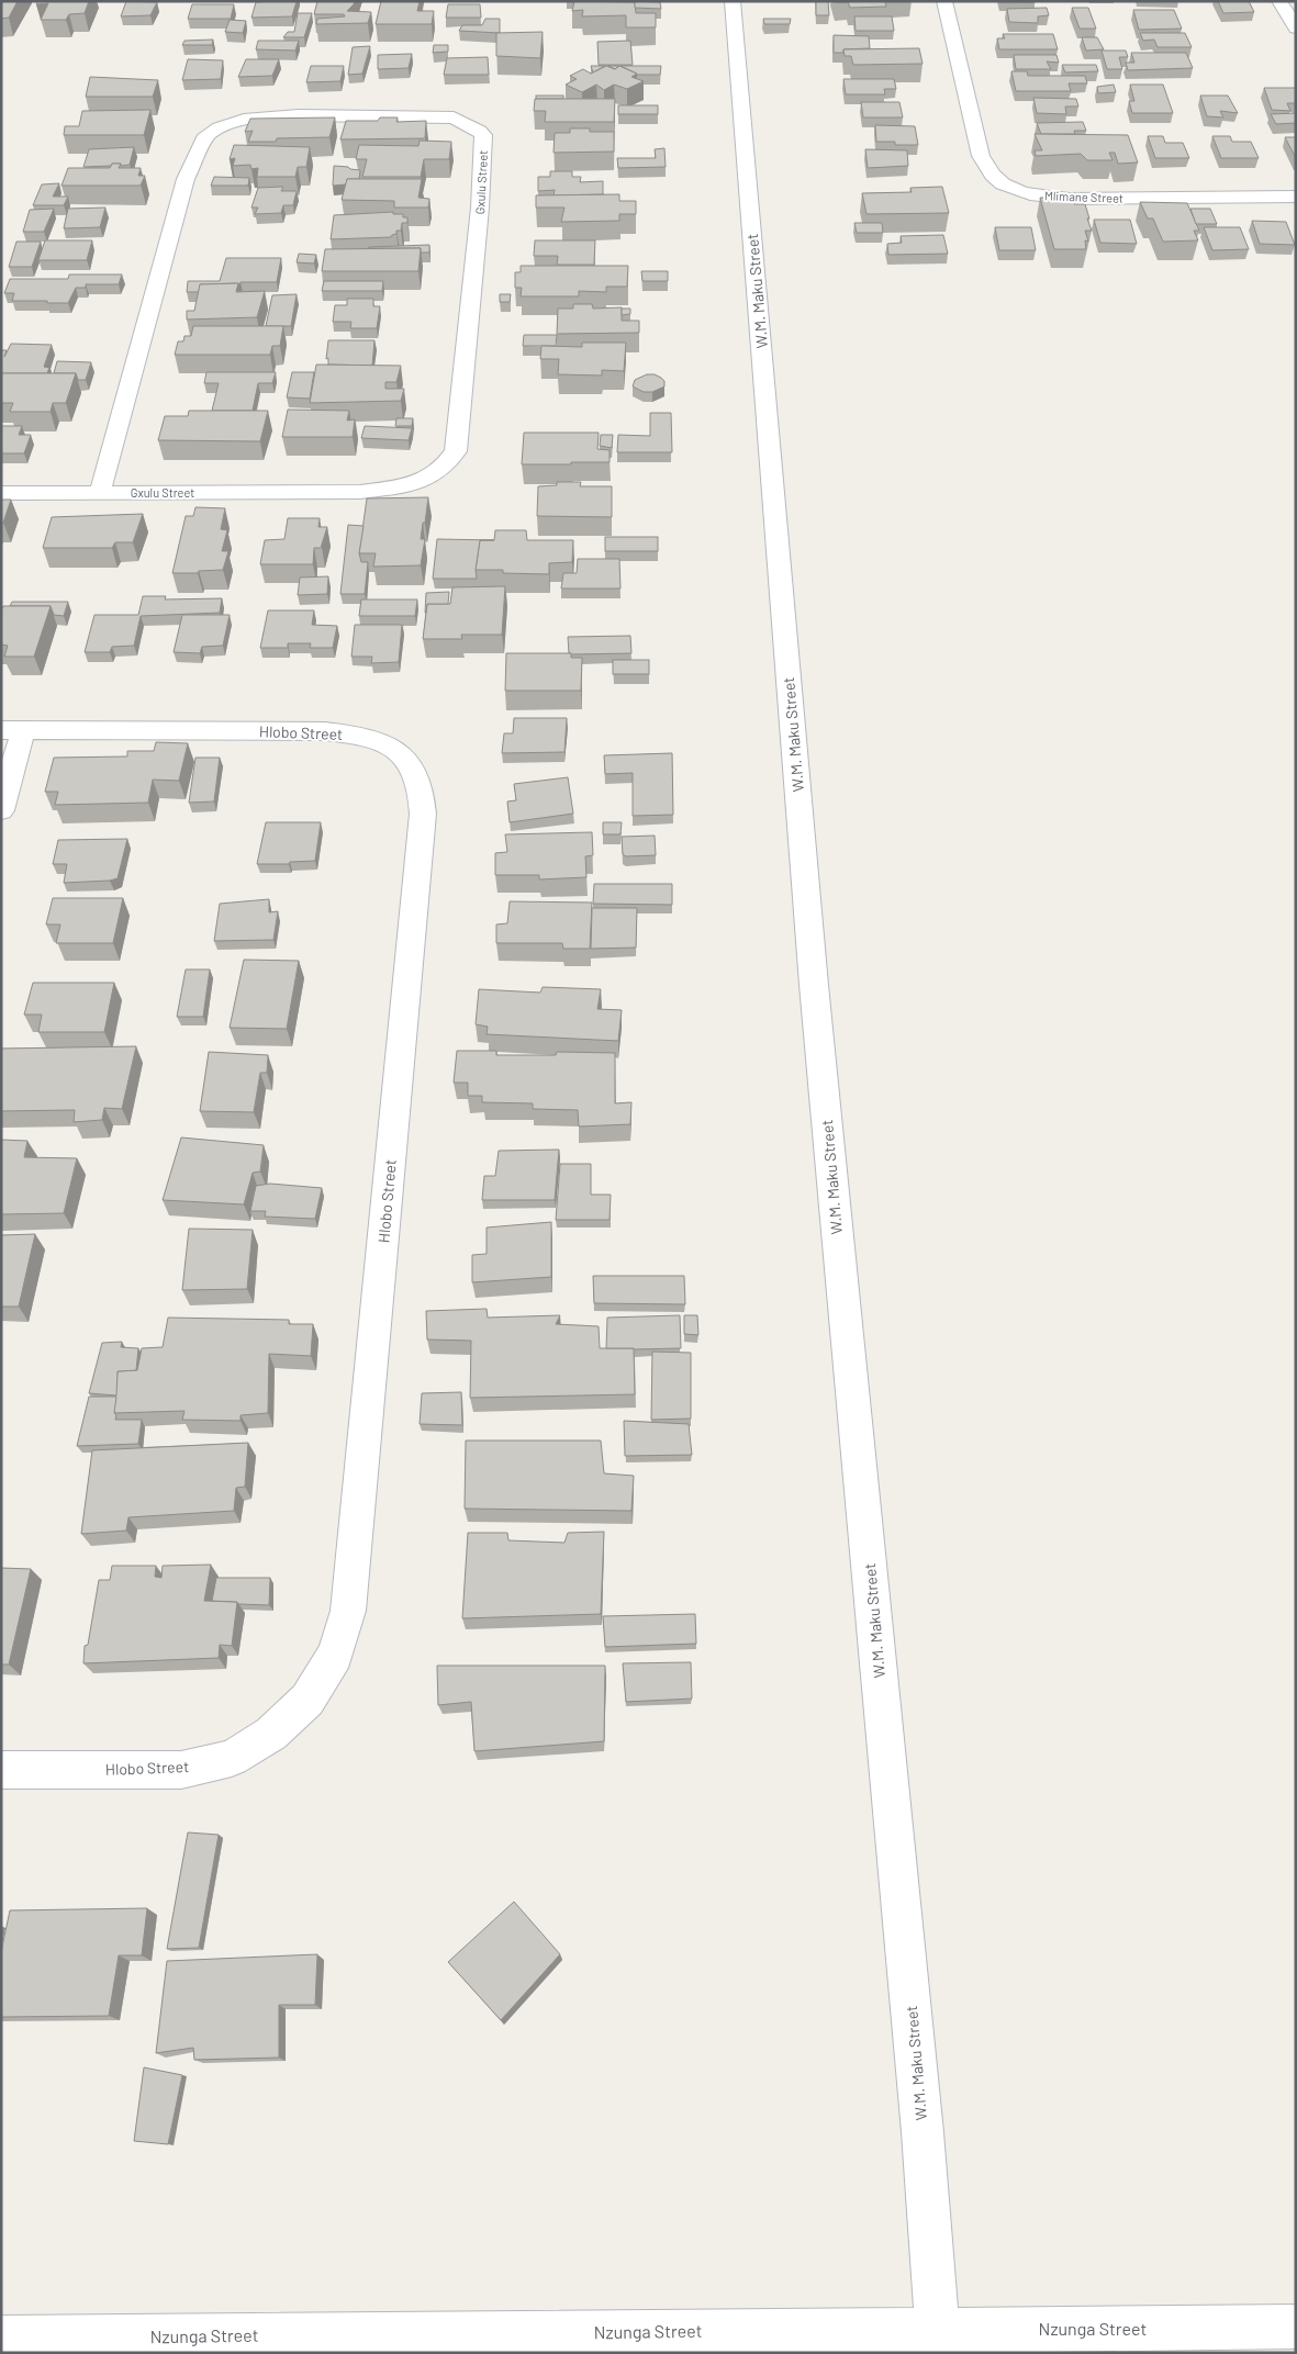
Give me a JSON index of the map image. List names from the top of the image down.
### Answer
{
  "streets": {
    "street": [
      "Gxulu Street",
      "Mlimane Street",
      "W.M. Maku Street",
      "Hlobo Street",
      "Nzunga Street"
    ]
  },
  "crossings": [
    ["W.M. Maku Street", "Nzunga Street"]
  ]
}
